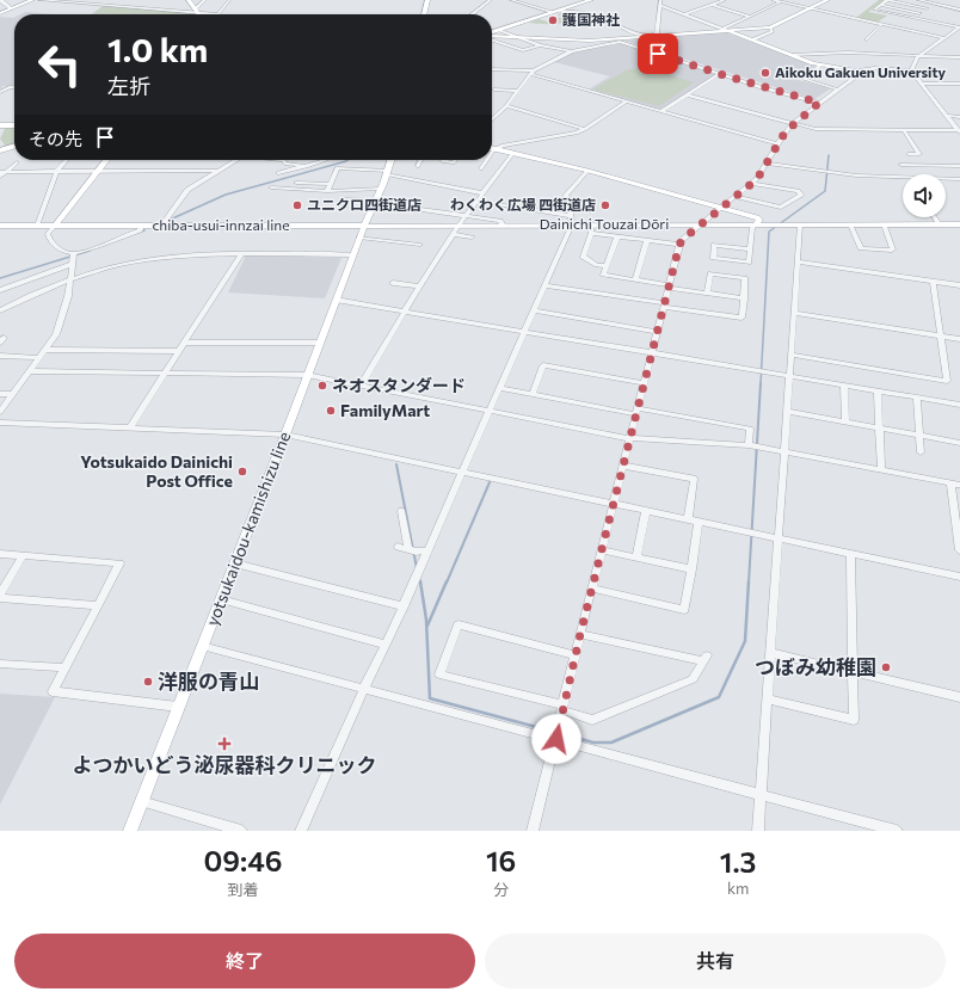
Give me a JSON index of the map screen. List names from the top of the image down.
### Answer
{
  "streets": {
    "main road": ["chiba-usui-innzai line"],
    "street": ["Dainichi Touzai Dōri", "yotsukaidou-kamishizu line"]
  },
  "crossings": [
    ["Dainichi Touzai Dōri", "chiba-usui-innzai line"],
    ["Dainichi Touzai Dōri", "yotsukaidou-kamishizu line"],
    ["chiba-usui-innzai line", "yotsukaidou-kamishizu line"]
  ],
  "places": {
    "other": [
      "護国神社",
      "Aikoku Gakuen University",
      "ユニクロ四街道店",
      "わくわく広場 四街道店",
      "ネオスタンダード",
      "FamilyMart",
      "Yotsukaido Dainichi Post Office",
      "つぼみ幼稚園",
      "洋服の青山"
    ],
    "health": ["よつかいどう泌尿器科クリニック"]
  },
  "page": {
    "turn": ["1.0 km", "左折"],
    "then": "その先",
    "eta": [
      "09:46",
      "到着",
      "16",
      "分",
      "1.3",
      "km"
    ],
    "buttons": ["終了", "共有"]
  }
}
